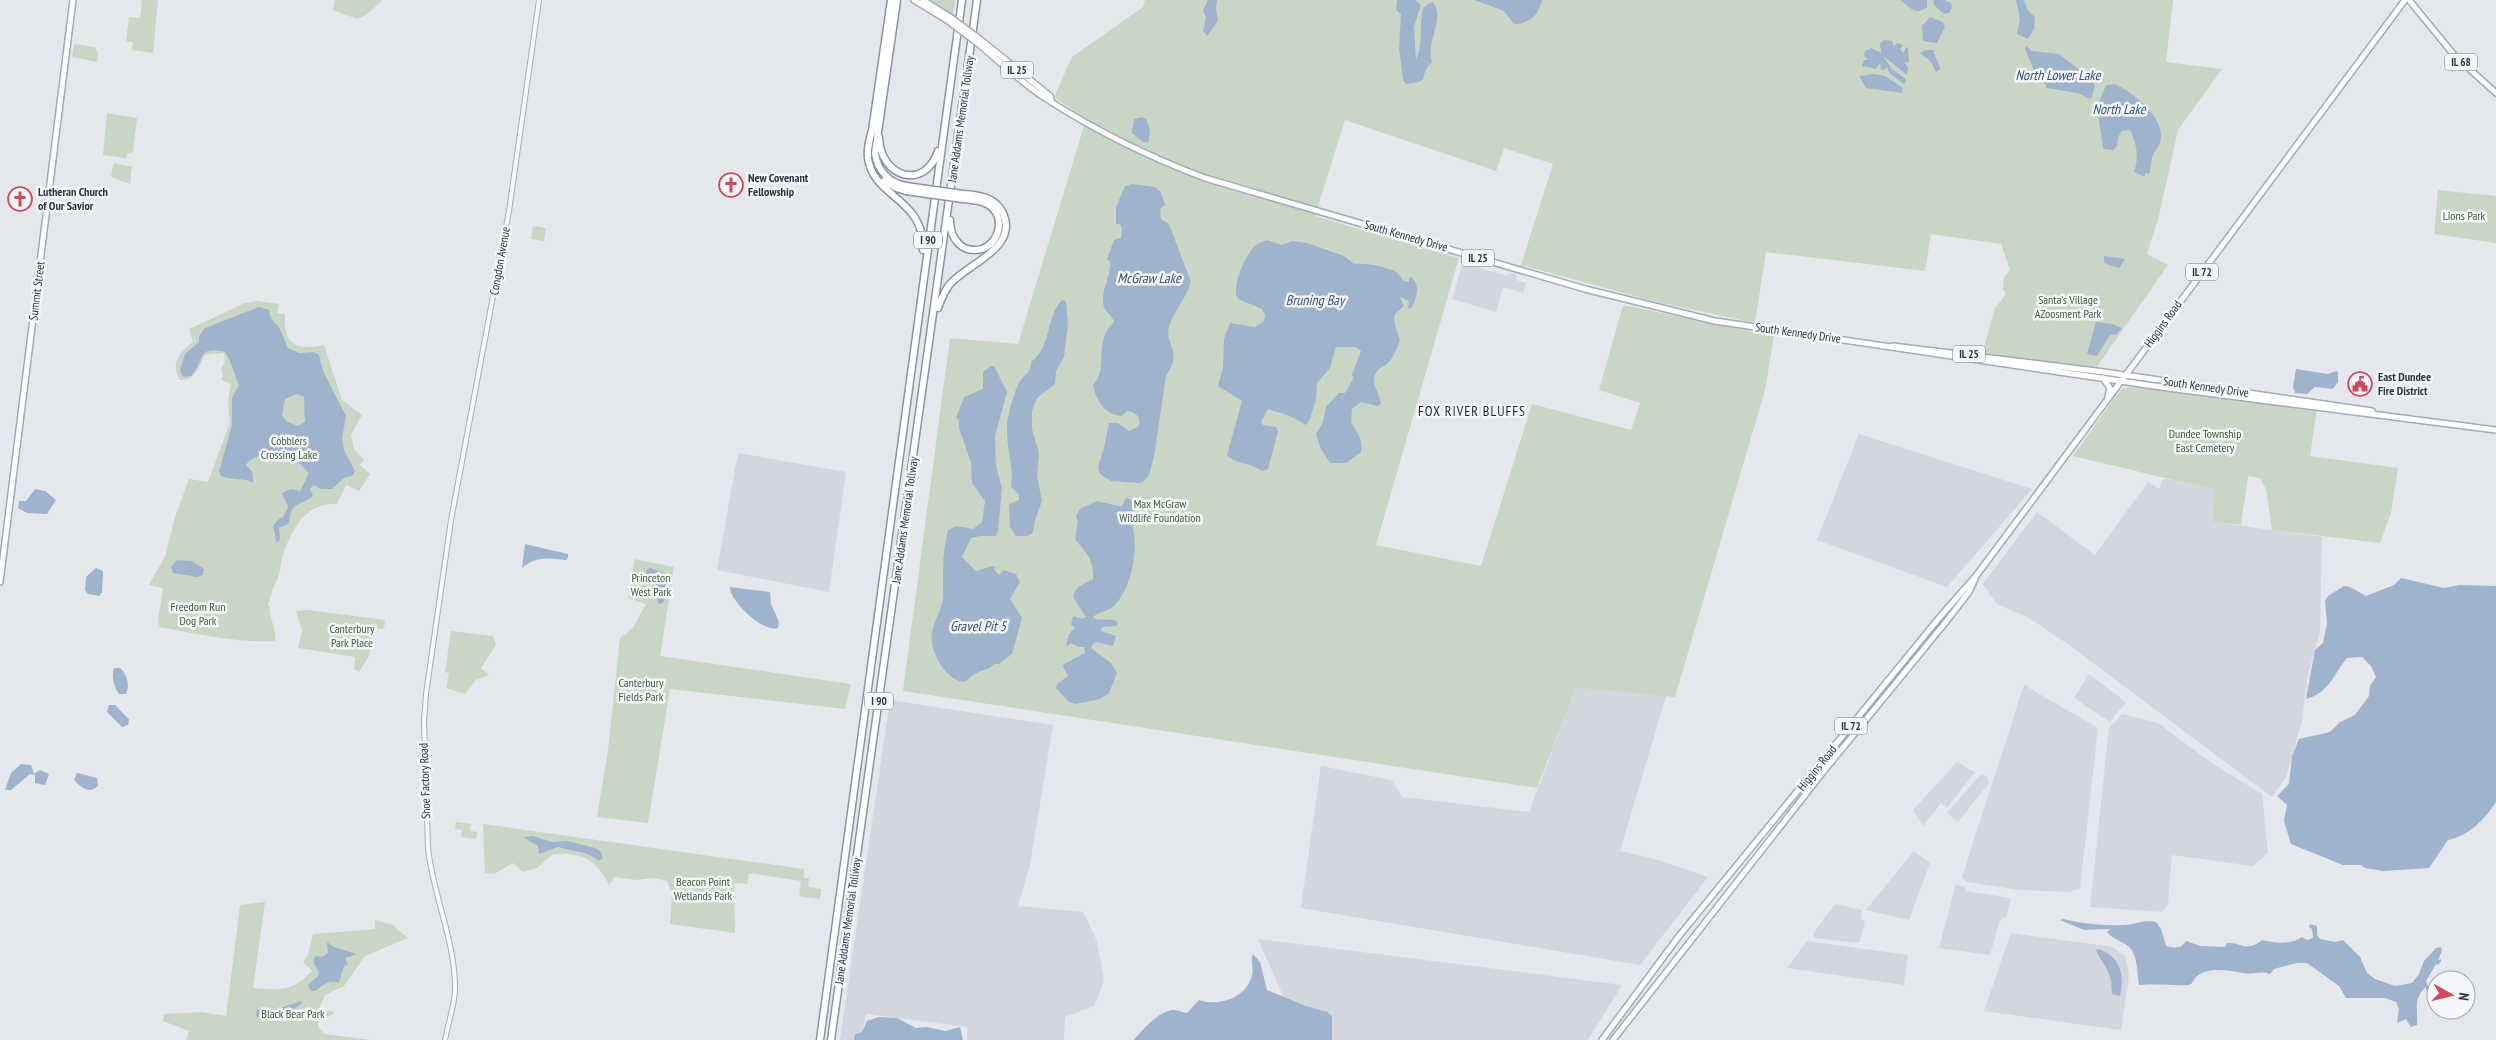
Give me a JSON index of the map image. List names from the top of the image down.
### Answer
{
  "streets": {
    "highway": ["Jane Addams Memorial Tollway", "I 90"],
    "main road": [
      "IL 68",
      "IL 25",
      "South Kennedy Drive",
      "IL 72",
      "Summit Street",
      "Higgins Road"
    ],
    "street": ["Congdon Avenue", "Shoe Factory Road"]
  },
  "crossings": [
    ["IL 25", "South Kennedy Drive"],
    ["South Kennedy Drive", "Higgins Road"],
    ["Congdon Avenue", "Shoe Factory Road"]
  ],
  "districts": ["FOX RIVER BLUFFS"],
  "water": [
    "North Lower Lake",
    "North Lake",
    "McGraw Lake",
    "Bruning Bay",
    "Gravel Pit 5"
  ],
  "parks": [
    "Lions Park",
    "Santa's Village AZoosment Park",
    "Dundee Township East Cemetery",
    "Cobblers Crossing Lake",
    "Max McGraw Wildlife Foundation",
    "Princeton West Park",
    "Freedom Run Dog Park",
    "Canterbury Park Place",
    "Canterbury Fields Park",
    "Beacon Point Wetlands Park",
    "Black Bear Park"
  ],
  "places": {
    "church": ["New Covenant Fellowship", "Lutheran Church of Our Savior"],
    "public building": ["East Dundee Fire District"]
  },
  "north": "right"
}
